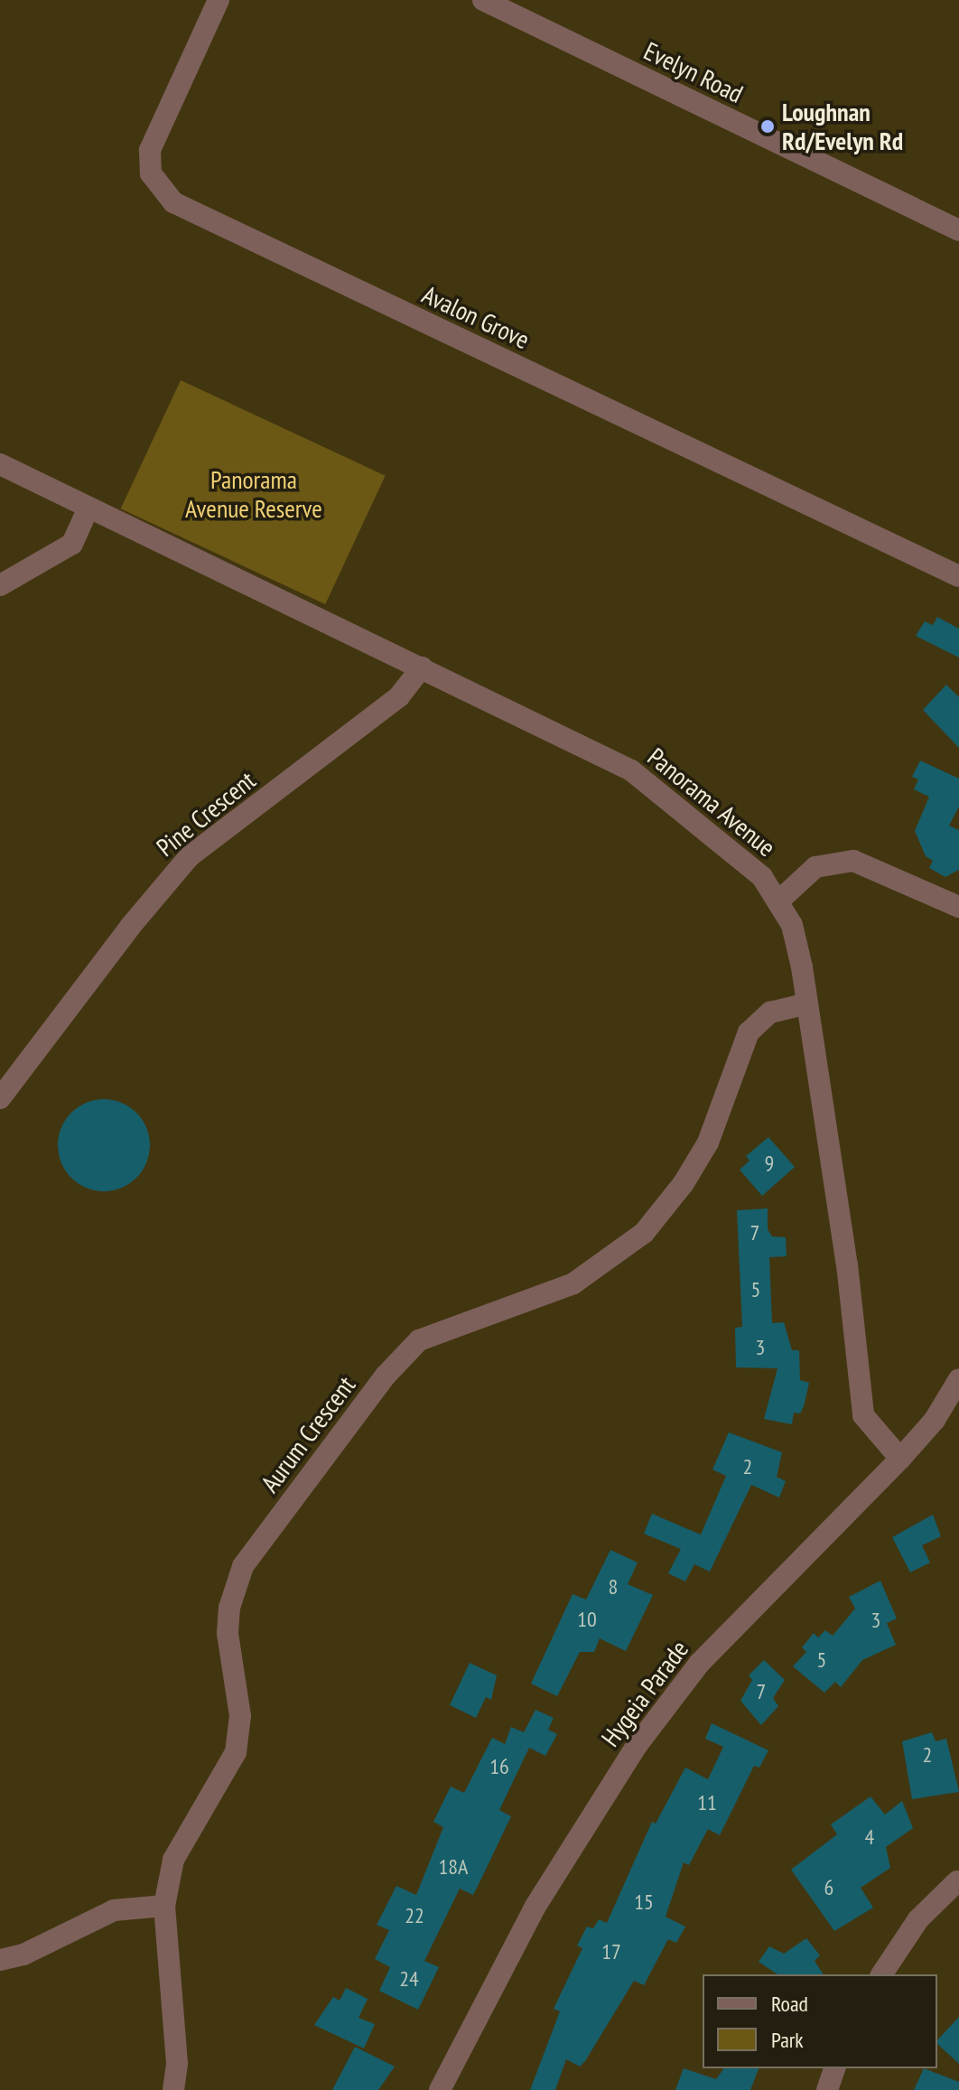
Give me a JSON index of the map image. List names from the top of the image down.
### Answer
{
  "streets": {
    "street": [
      "Evelyn Road",
      "Avalon Grove",
      "Panorama Avenue",
      "Pine Crescent",
      "Aurum Crescent",
      "Hygeia Parade"
    ]
  },
  "crossings": [
    ["Panorama Avenue", "Pine Crescent"],
    ["Panorama Avenue", "Aurum Crescent"],
    ["Panorama Avenue", "Hygeia Parade"]
  ],
  "parks": ["Panorama Avenue Reserve"],
  "places": ["Loughnan Rd/Evelyn Rd"],
  "house_numbers": [
    "9",
    "7",
    "5",
    "3",
    "2",
    "8",
    "10",
    "3",
    "5",
    "7",
    "2",
    "16",
    "11",
    "4",
    "18A",
    "6",
    "15",
    "22",
    "17",
    "24"
  ],
  "legend": ["Road", "Park"]
}
